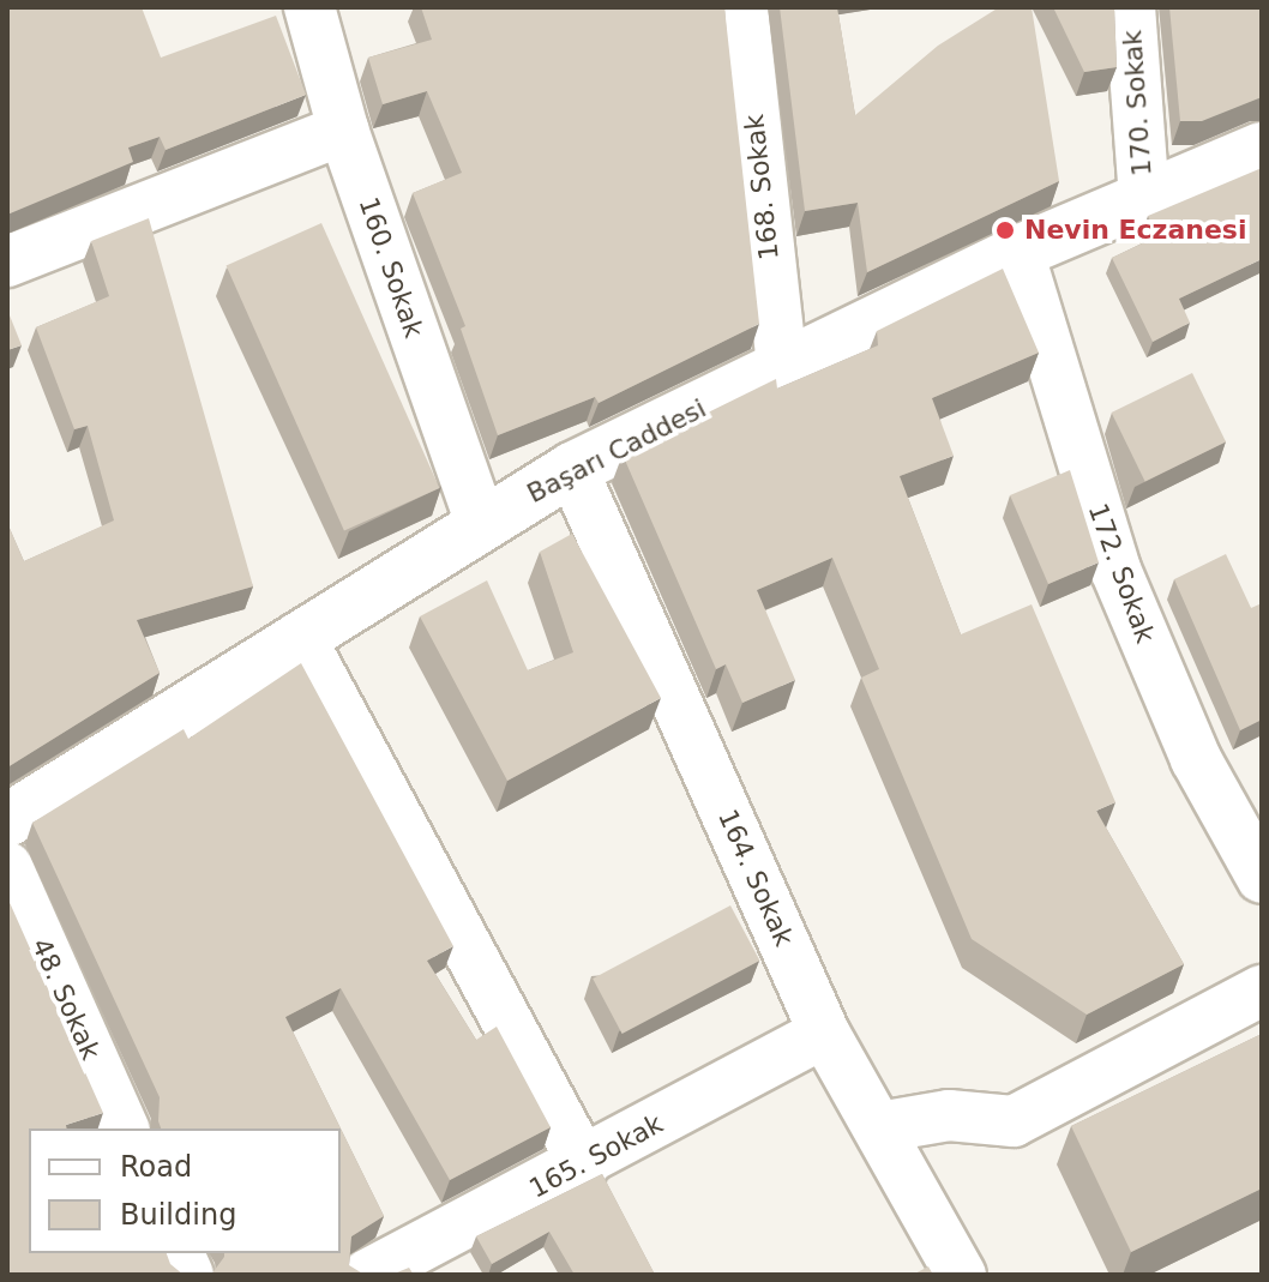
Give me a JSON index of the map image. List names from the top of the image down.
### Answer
{
  "streets": {
    "street": [
      "170. Sokak",
      "168. Sokak",
      "160. Sokak",
      "Başarı Caddesi",
      "172. Sokak",
      "164. Sokak",
      "48. Sokak",
      "165. Sokak"
    ]
  },
  "crossings": [
    ["170. Sokak", "Başarı Caddesi"],
    ["168. Sokak", "Başarı Caddesi"],
    ["160. Sokak", "Başarı Caddesi"],
    ["Başarı Caddesi", "172. Sokak"],
    ["Başarı Caddesi", "164. Sokak"],
    ["164. Sokak", "165. Sokak"]
  ],
  "places": ["Nevin Eczanesi"],
  "legend": ["Road", "Building"]
}
